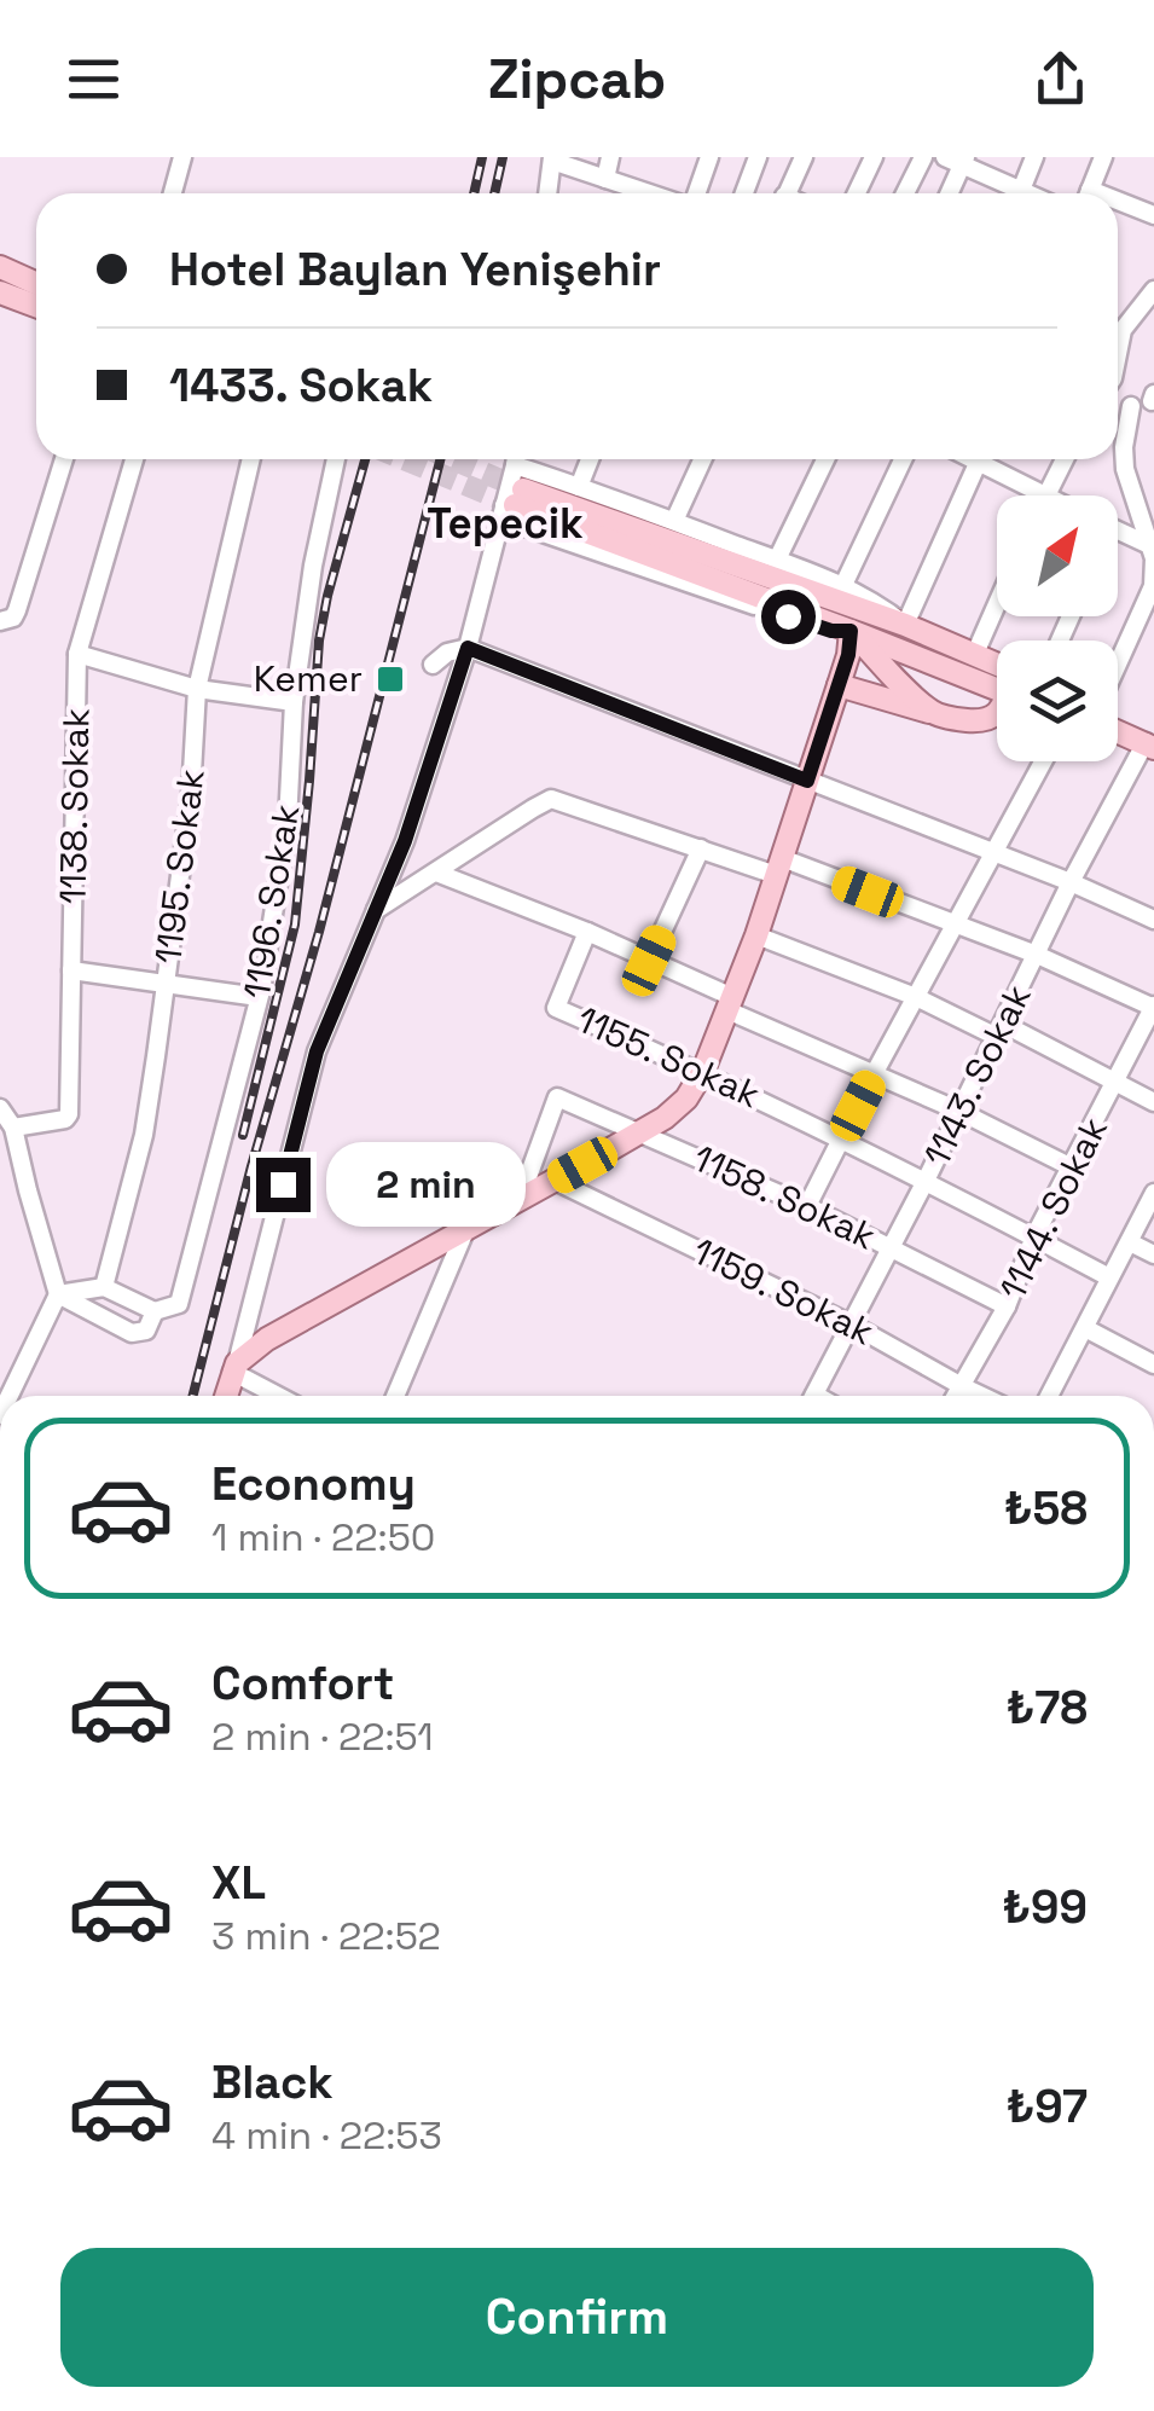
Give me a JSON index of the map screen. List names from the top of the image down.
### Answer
{
  "streets": {
    "street": [
      "1138. Sokak",
      "1195. Sokak",
      "1196. Sokak",
      "1155. Sokak",
      "1143. Sokak",
      "1158. Sokak",
      "1144. Sokak",
      "1159. Sokak"
    ]
  },
  "crossings": [
    ["1155. Sokak", "1143. Sokak"],
    ["1155. Sokak", "1144. Sokak"],
    ["1143. Sokak", "1158. Sokak"],
    ["1143. Sokak", "1159. Sokak"],
    ["1158. Sokak", "1144. Sokak"],
    ["1144. Sokak", "1159. Sokak"]
  ],
  "districts": ["Tepecik"],
  "places": {
    "transit": ["Kemer"]
  },
  "north": "top right",
  "page": {
    "header": "Zipcab",
    "banner": ["Hotel Baylan Yenişehir", "1433. Sokak"],
    "bubble": "2 min",
    "list": [
      {
        "name": "Economy",
        "note": "1 min · 22:50",
        "value": "₺58"
      },
      {
        "name": "Comfort",
        "note": "2 min · 22:51",
        "value": "₺78"
      },
      {
        "name": "XL",
        "note": "3 min · 22:52",
        "value": "₺99"
      },
      {
        "name": "Black",
        "note": "4 min · 22:53",
        "value": "₺97"
      }
    ],
    "buttons": "Confirm"
  }
}
